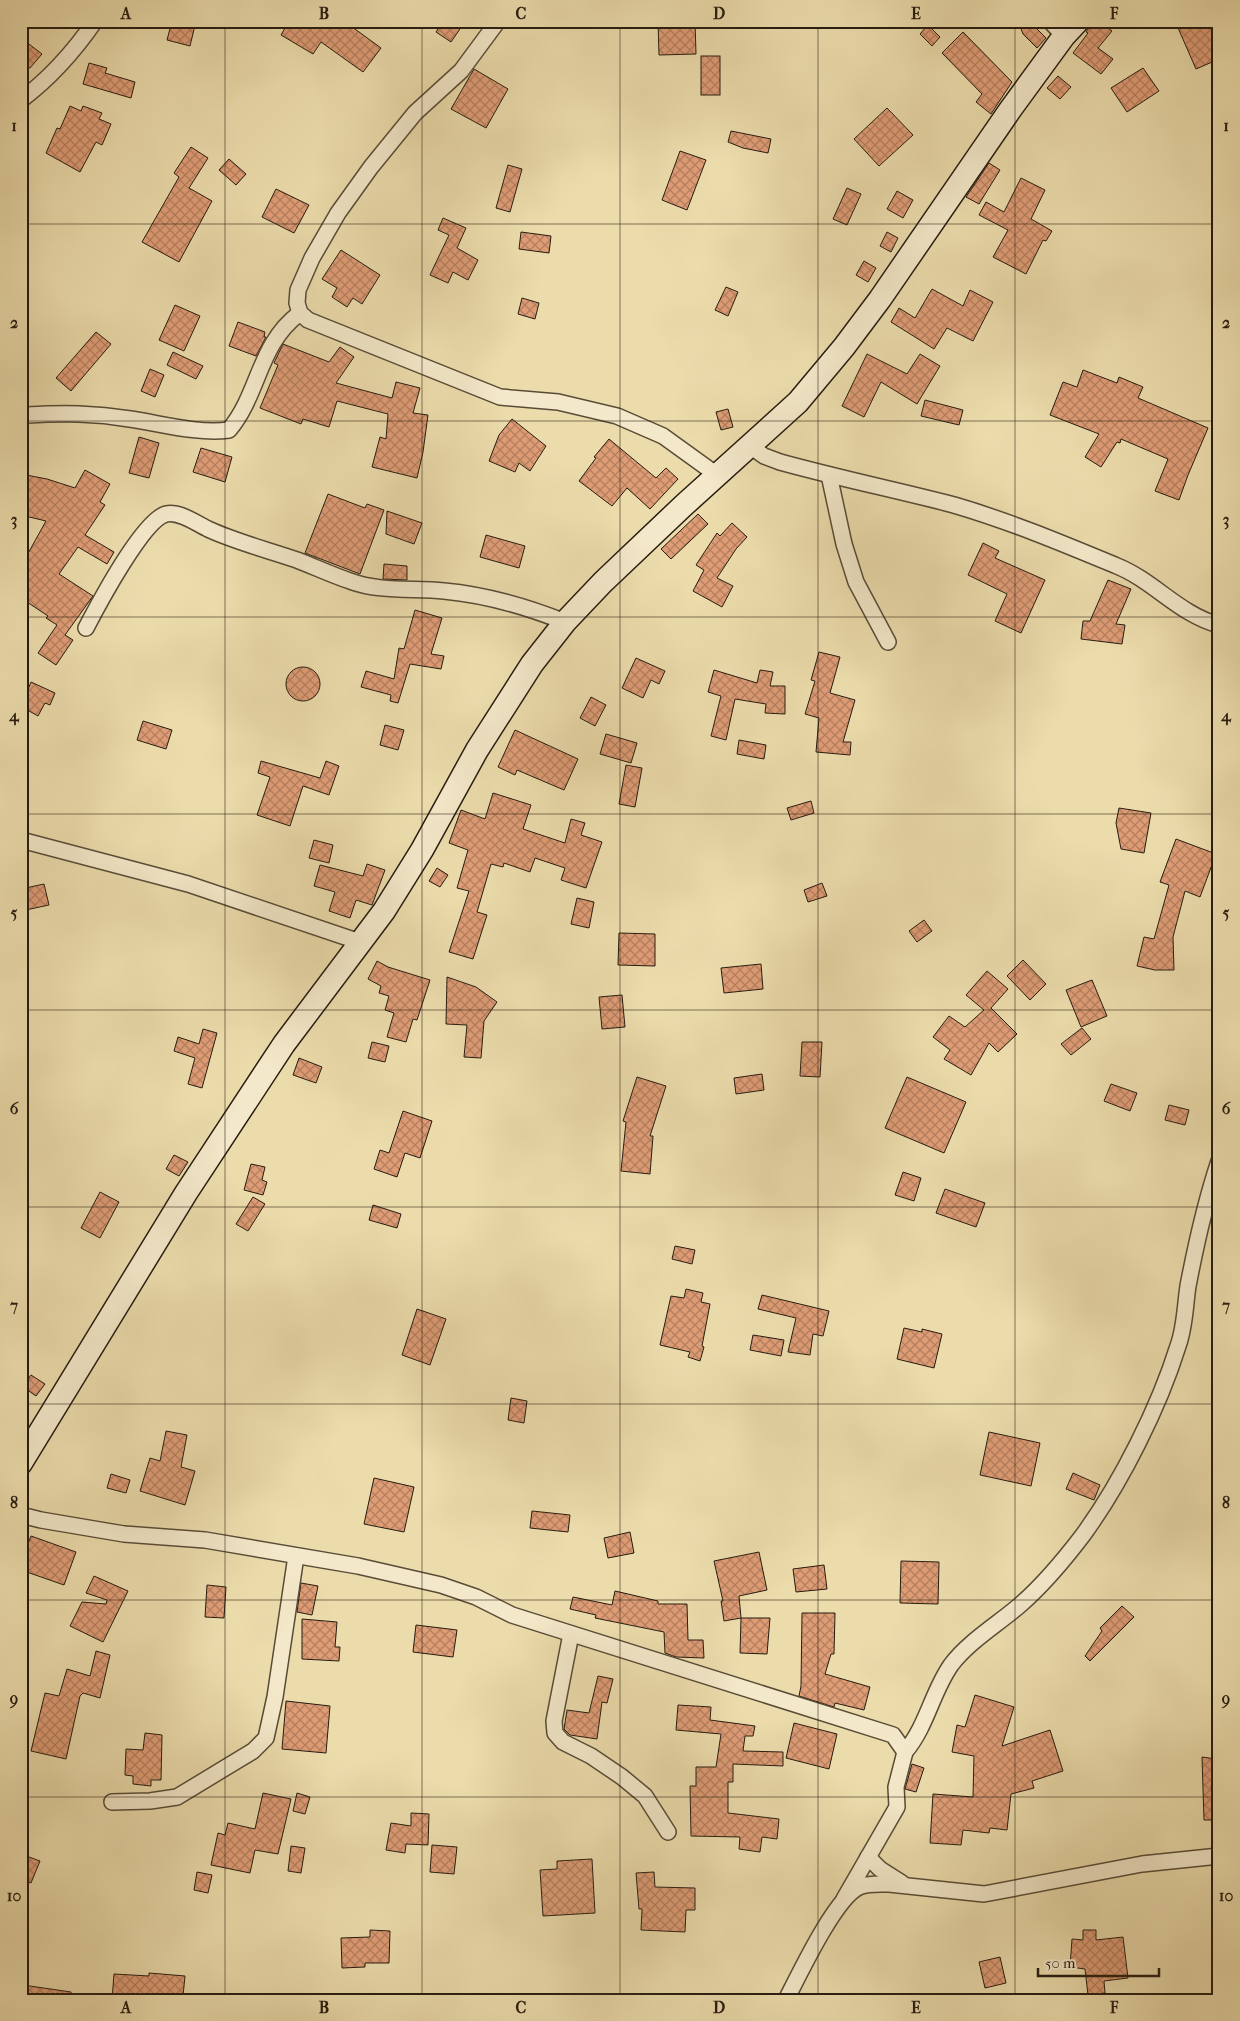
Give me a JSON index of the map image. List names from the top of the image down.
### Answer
{
  "scale_bar": "50 m",
  "grid": {
    "columns": [
      "A",
      "B",
      "C",
      "D",
      "E",
      "F"
    ],
    "rows": [
      "1",
      "2",
      "3",
      "4",
      "5",
      "6",
      "7",
      "8",
      "9",
      "10"
    ]
  }
}
